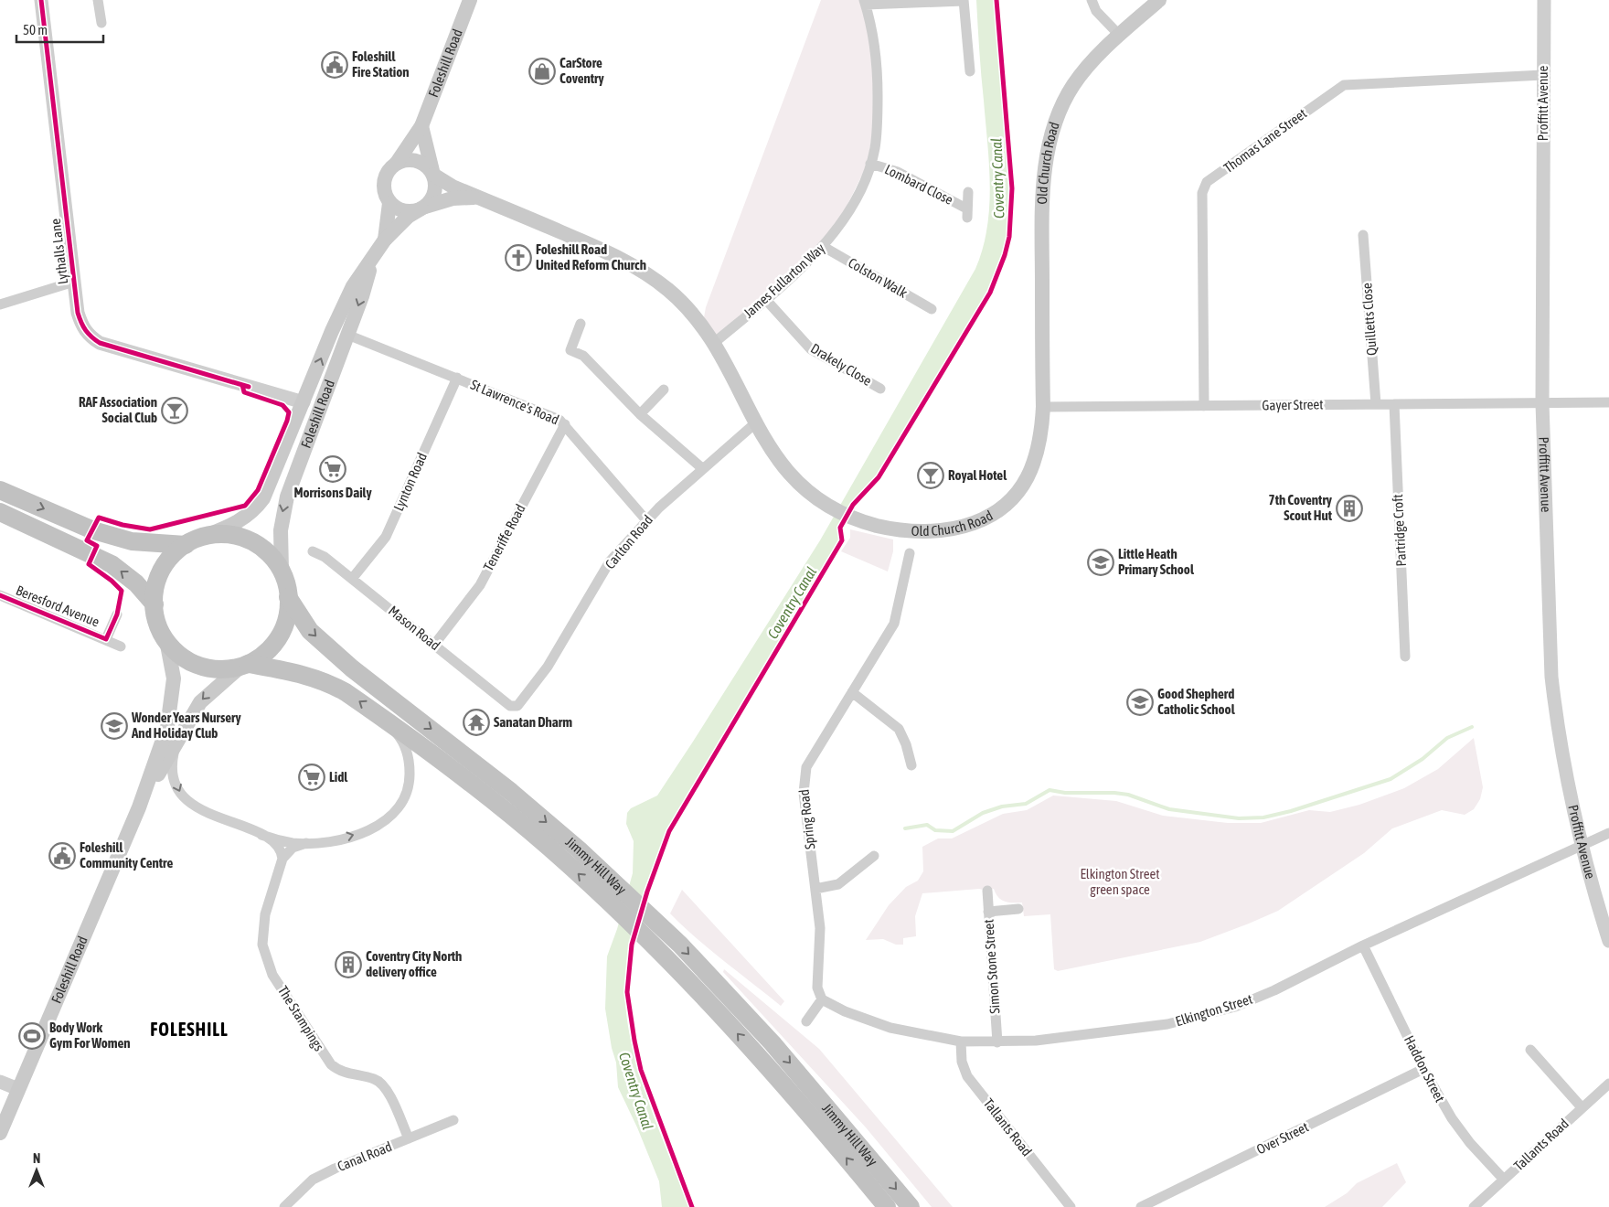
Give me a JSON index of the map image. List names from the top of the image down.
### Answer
{
  "streets": {
    "highway": ["Jimmy Hill Way"],
    "main road": ["Foleshill Road", "Old Church Road"],
    "street": [
      "Proffitt Avenue",
      "Thomas Lane Street",
      "Lombard Close",
      "Lythalls Lane",
      "Colston Walk",
      "James Fullarton Way",
      "Quilletts Close",
      "Drakely Close",
      "St Lawrence's Road",
      "Gayer Street",
      "Lynton Road",
      "Partridge Croft",
      "Teneriffe Road",
      "Carlton Road",
      "Beresford Avenue",
      "Mason Road",
      "Spring Road",
      "Simon Stone Street",
      "Elkington Street",
      "The Stampings",
      "Haddon Street",
      "Tallants Road",
      "Over Street",
      "Canal Road"
    ]
  },
  "crossings": [
    ["Foleshill Road", "Old Church Road"],
    ["Foleshill Road", "Lythalls Lane"],
    ["Foleshill Road", "St Lawrence's Road"],
    ["Foleshill Road", "Jimmy Hill Way"],
    ["Proffitt Avenue", "Thomas Lane Street"],
    ["Proffitt Avenue", "Gayer Street"],
    ["Proffitt Avenue", "Elkington Street"],
    ["Thomas Lane Street", "Gayer Street"],
    ["Old Church Road", "James Fullarton Way"],
    ["Old Church Road", "Gayer Street"],
    ["Old Church Road", "Carlton Road"],
    ["Lombard Close", "James Fullarton Way"],
    ["Colston Walk", "James Fullarton Way"],
    ["James Fullarton Way", "Drakely Close"],
    ["Quilletts Close", "Gayer Street"],
    ["St Lawrence's Road", "Lynton Road"],
    ["St Lawrence's Road", "Teneriffe Road"],
    ["St Lawrence's Road", "Carlton Road"],
    ["Gayer Street", "Partridge Croft"],
    ["Lynton Road", "Mason Road"],
    ["Teneriffe Road", "Mason Road"],
    ["Carlton Road", "Mason Road"],
    ["Spring Road", "Elkington Street"],
    ["Simon Stone Street", "Elkington Street"],
    ["Elkington Street", "Haddon Street"],
    ["Elkington Street", "Tallants Road"],
    ["The Stampings", "Canal Road"],
    ["Haddon Street", "Tallants Road"],
    ["Haddon Street", "Over Street"]
  ],
  "districts": ["FOLESHILL"],
  "water": ["Coventry Canal"],
  "parks": ["Elkington Street green space"],
  "places": {
    "public building": ["Foleshill Fire Station", "Foleshill Community Centre"],
    "shop": ["CarStore Coventry"],
    "church": ["Foleshill Road United Reform Church"],
    "bar": ["RAF Association Social Club", "Royal Hotel"],
    "supermarket": ["Morrisons Daily", "Lidl"],
    "building": ["7th Coventry Scout Hut", "Coventry City North delivery office"],
    "school or university": ["Little Heath Primary School", "Good Shepherd Catholic School", "Wonder Years Nursery And Holiday Club"],
    "temple": ["Sanatan Dharm"],
    "sports": ["Body Work Gym For Women"]
  },
  "scale_bar": "50 m",
  "north": "top"
}
